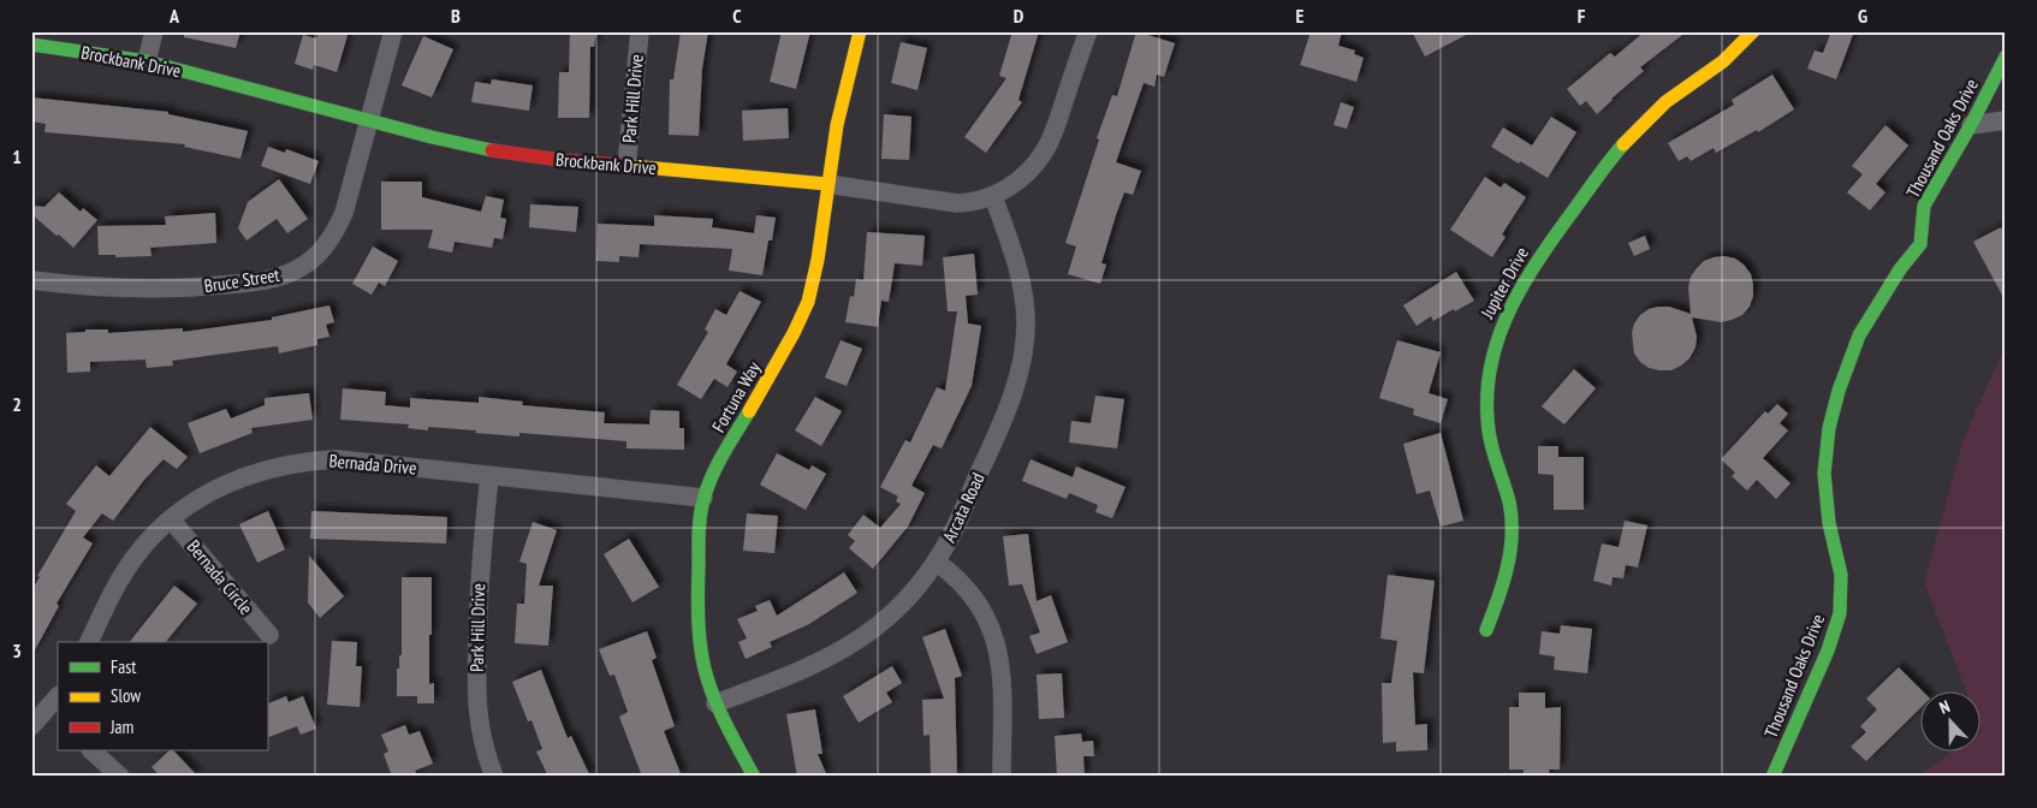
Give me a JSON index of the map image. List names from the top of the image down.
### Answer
{
  "streets": {
    "street": [
      "Brockbank Drive",
      "Park Hill Drive",
      "Thousand Oaks Drive",
      "Bruce Street",
      "Jupiter Drive",
      "Fortuna Way",
      "Bernada Drive",
      "Arcata Road",
      "Bernada Circle"
    ]
  },
  "crossings": [
    ["Brockbank Drive", "Park Hill Drive"],
    ["Brockbank Drive", "Bruce Street"],
    ["Brockbank Drive", "Fortuna Way"],
    ["Brockbank Drive", "Arcata Road"],
    ["Park Hill Drive", "Bernada Drive"],
    ["Fortuna Way", "Bernada Drive"],
    ["Fortuna Way", "Arcata Road"],
    ["Bernada Drive", "Bernada Circle"]
  ],
  "legend": ["Fast", "Slow", "Jam"],
  "north": "top",
  "grid": {
    "columns": [
      "A",
      "B",
      "C",
      "D",
      "E",
      "F",
      "G"
    ],
    "rows": ["1", "2", "3"]
  }
}
